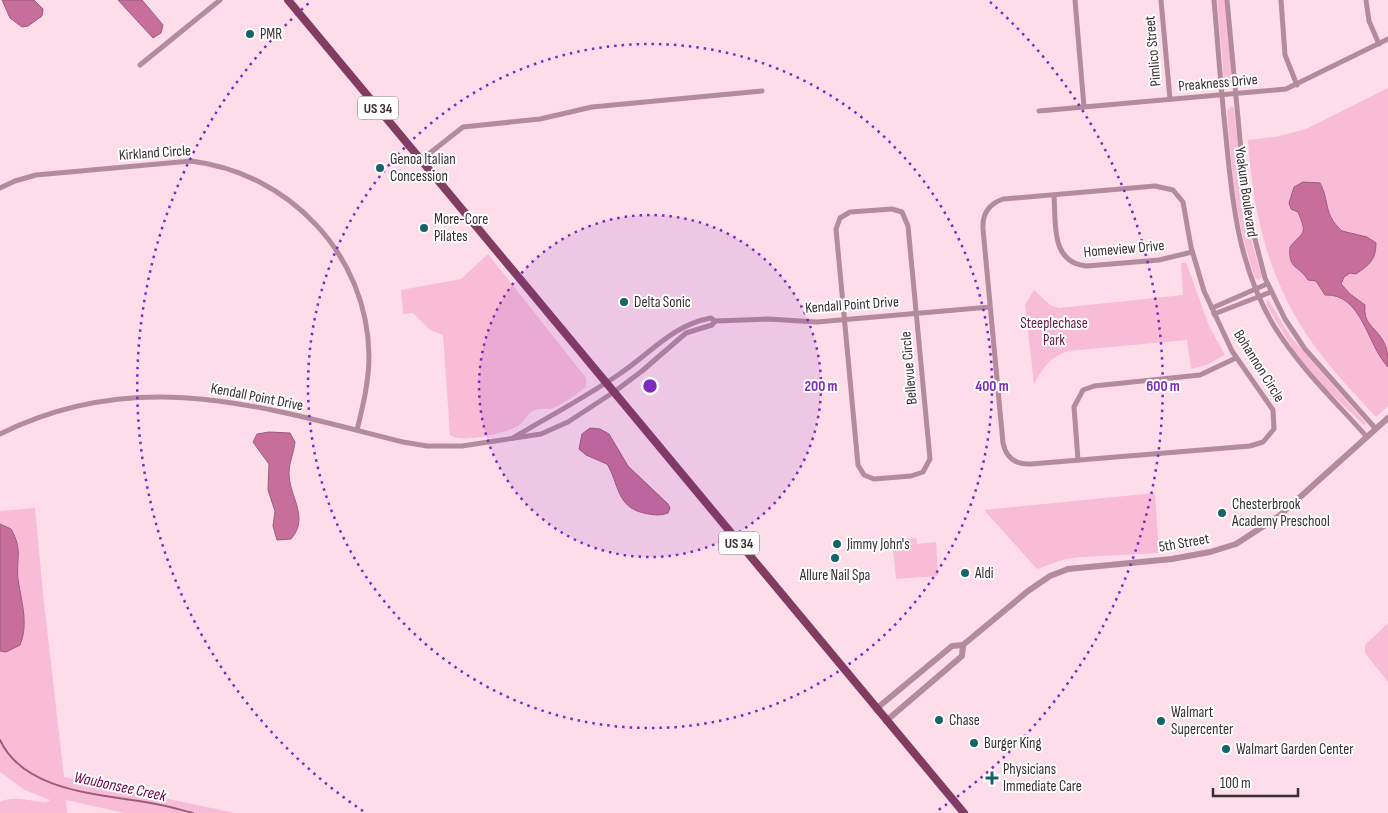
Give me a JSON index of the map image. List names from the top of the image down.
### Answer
{
  "streets": {
    "main road": ["US 34"],
    "street": [
      "Pimlico Street",
      "Preakness Drive",
      "Kirkland Circle",
      "Yoakum Boulevard",
      "Homeview Drive",
      "Kendall Point Drive",
      "Bohannon Circle",
      "Bellevue Circle",
      "5th Street"
    ]
  },
  "crossings": [
    ["Pimlico Street", "Preakness Drive"],
    ["Preakness Drive", "Yoakum Boulevard"],
    ["US 34", "Kendall Point Drive"],
    ["US 34", "5th Street"],
    ["Kirkland Circle", "Kendall Point Drive"],
    ["Yoakum Boulevard", "5th Street"],
    ["Homeview Drive", "Bohannon Circle"],
    ["Kendall Point Drive", "Bohannon Circle"],
    ["Kendall Point Drive", "Bellevue Circle"]
  ],
  "water": ["Waubonsee Creek"],
  "parks": ["Steeplechase Park"],
  "places": {
    "other": [
      "PMR",
      "Genoa Italian Concession",
      "More-Core Pilates",
      "Delta Sonic",
      "Chesterbrook Academy Preschool",
      "Jimmy John's",
      "Allure Nail Spa",
      "Aldi",
      "Chase",
      "Walmart Supercenter",
      "Burger King",
      "Walmart Garden Center"
    ],
    "health": ["Physicians Immediate Care"]
  },
  "scale_bar": "100 m",
  "rings": ["200 m", "400 m", "600 m"]
}
